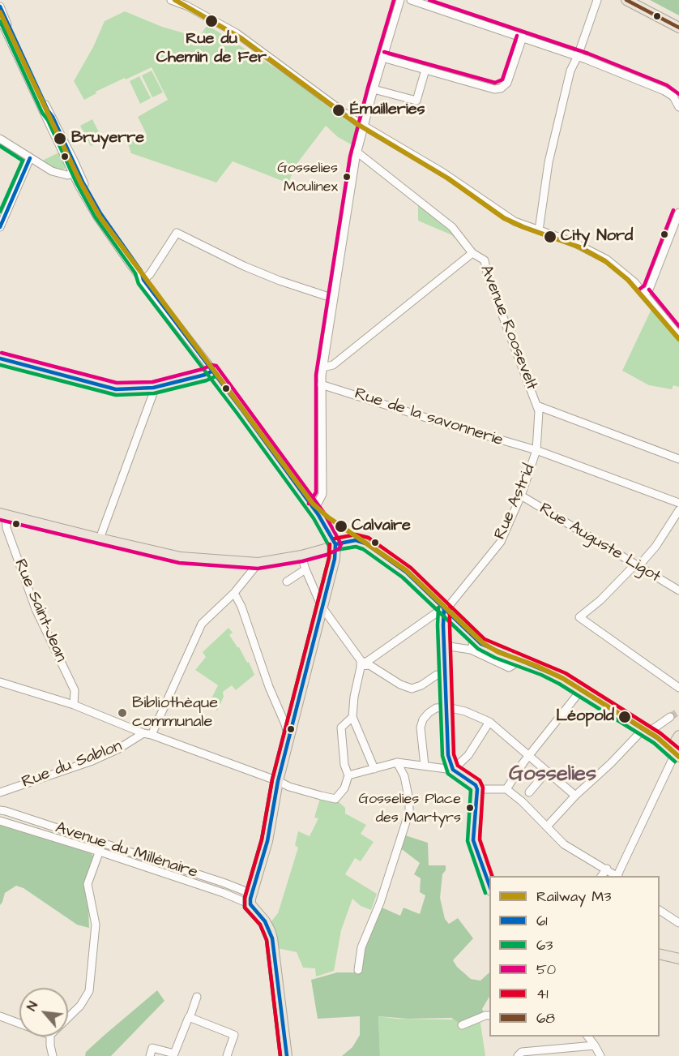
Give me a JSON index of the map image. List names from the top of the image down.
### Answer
{
  "streets": {
    "street": [
      "Avenue Roosevelt",
      "Rue de la savonnerie",
      "Rue Astrid",
      "Rue Auguste Ligot",
      "Rue Saint-Jean",
      "Rue du Sablon",
      "Avenue du Millénaire"
    ]
  },
  "crossings": [
    ["Avenue Roosevelt", "Rue Astrid"],
    ["Rue de la savonnerie", "Rue Astrid"],
    ["Rue Astrid", "Rue Auguste Ligot"]
  ],
  "districts": ["Gosselies"],
  "places": [
    "Rue du Chemin de Fer",
    "Émailleries",
    "Bruyerre",
    "Gosselies Moulinex",
    "City Nord",
    "Calvaire",
    "Bibliothèque communale",
    "Léopold",
    "Gosselies Place des Martyrs"
  ],
  "lines": [
    "rail line M3",
    "transit line 50",
    "transit line 68",
    "transit line 61",
    "transit line 63",
    "transit line 41"
  ],
  "legend": [
    "Railway M3",
    "61",
    "63",
    "50",
    "41",
    "68"
  ],
  "north": "top left"
}
